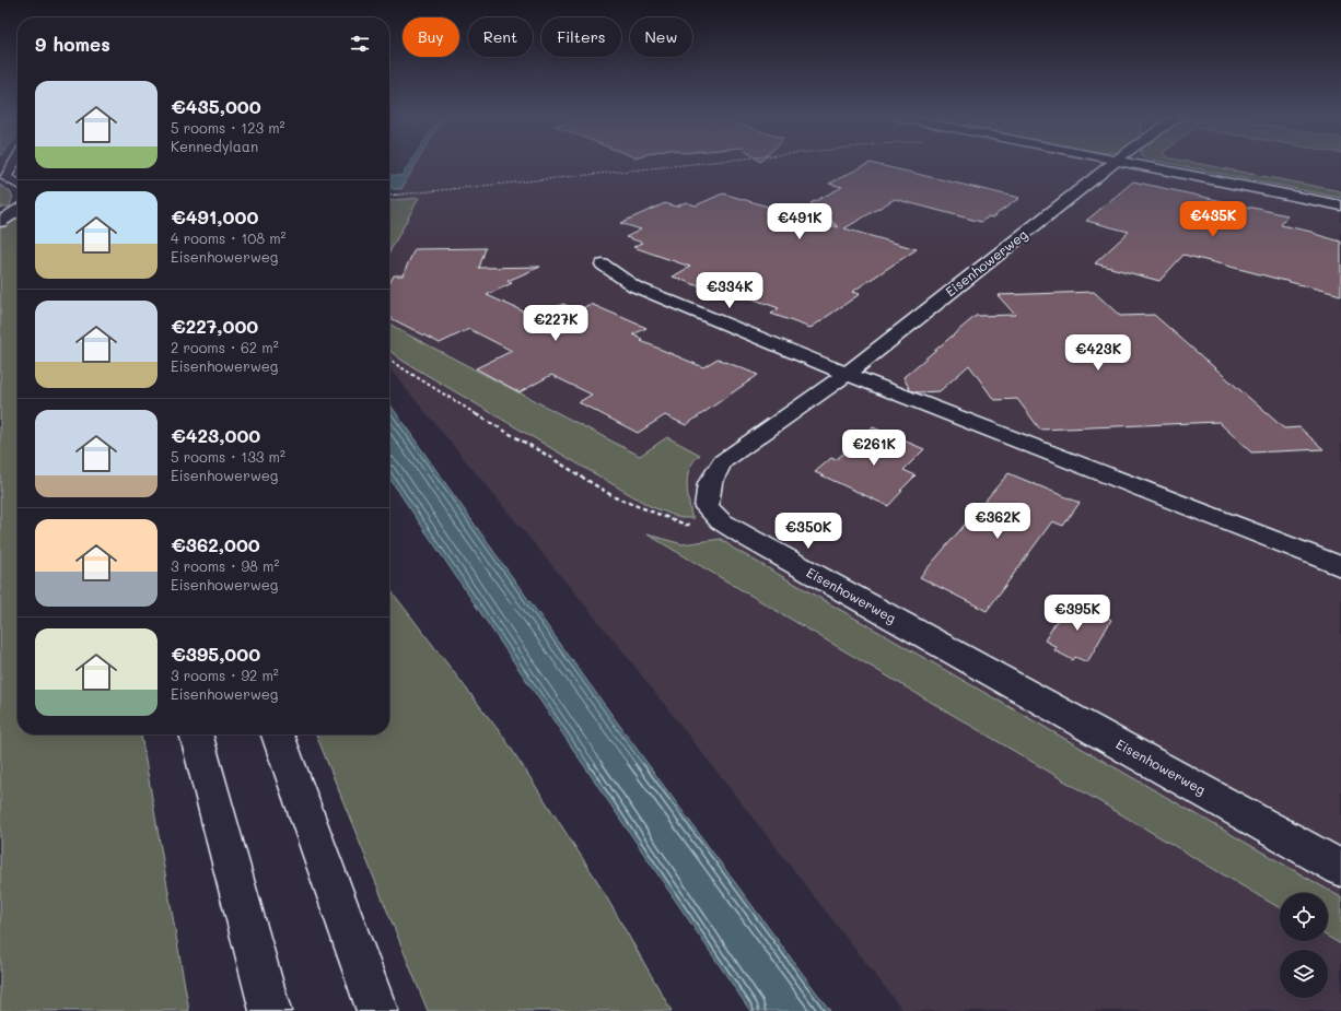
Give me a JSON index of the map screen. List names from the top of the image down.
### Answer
{
  "streets": {
    "main road": ["Eisenhowerweg"]
  },
  "page": {
    "chip": [
      "Buy",
      "Rent",
      "Filters",
      "New"
    ],
    "heading": "9 homes",
    "list": [
      {
        "name": "€435,000",
        "note": "5 rooms · 123 m² · Kennedylaan"
      },
      {
        "name": "€491,000",
        "note": "4 rooms · 108 m² · Eisenhowerweg"
      },
      {
        "name": "€227,000",
        "note": "2 rooms · 62 m² · Eisenhowerweg"
      },
      {
        "name": "€423,000",
        "note": "5 rooms · 133 m² · Eisenhowerweg"
      },
      {
        "name": "€362,000",
        "note": "3 rooms · 98 m² · Eisenhowerweg"
      },
      {
        "name": "€395,000",
        "note": "3 rooms · 92 m² · Eisenhowerweg"
      }
    ],
    "price": [
      "€435K",
      "€491K",
      "€334K",
      "€227K",
      "€423K",
      "€261K",
      "€362K",
      "€350K",
      "€395K"
    ]
  }
}
